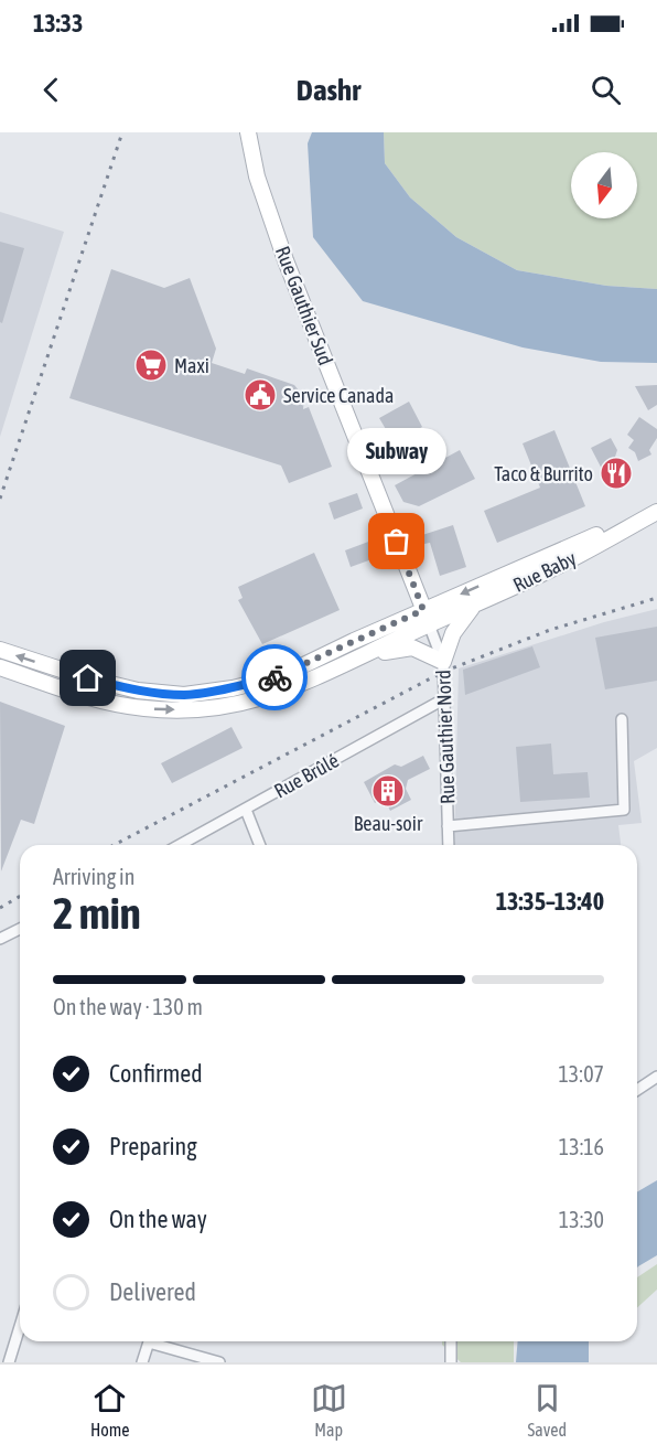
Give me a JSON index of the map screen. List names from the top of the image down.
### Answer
{
  "streets": {
    "main road": ["Rue Gauthier Sud", "Rue Baby"],
    "street": ["Rue Gauthier Nord", "Rue Brûlé"]
  },
  "crossings": [
    ["Rue Gauthier Sud", "Rue Baby"],
    ["Rue Gauthier Sud", "Rue Gauthier Nord"],
    ["Rue Baby", "Rue Gauthier Nord"],
    ["Rue Gauthier Nord", "Rue Brûlé"]
  ],
  "places": {
    "supermarket": ["Maxi"],
    "public building": ["Service Canada"],
    "restaurant": ["Taco & Burrito"],
    "other": ["Subway"],
    "building": ["Beau-soir"]
  },
  "north": "bottom",
  "page": {
    "status": "13:33",
    "header": "Dashr",
    "bubble": "Subway",
    "heading": ["2 min", "Arriving in", "13:35–13:40"],
    "bar": "On the way · 130 m",
    "list": [
      ["Confirmed", "13:07"],
      ["Preparing", "13:16"],
      ["On the way", "13:30"],
      "Delivered"
    ],
    "tabs": ["Home", "Map", "Saved"]
  }
}
